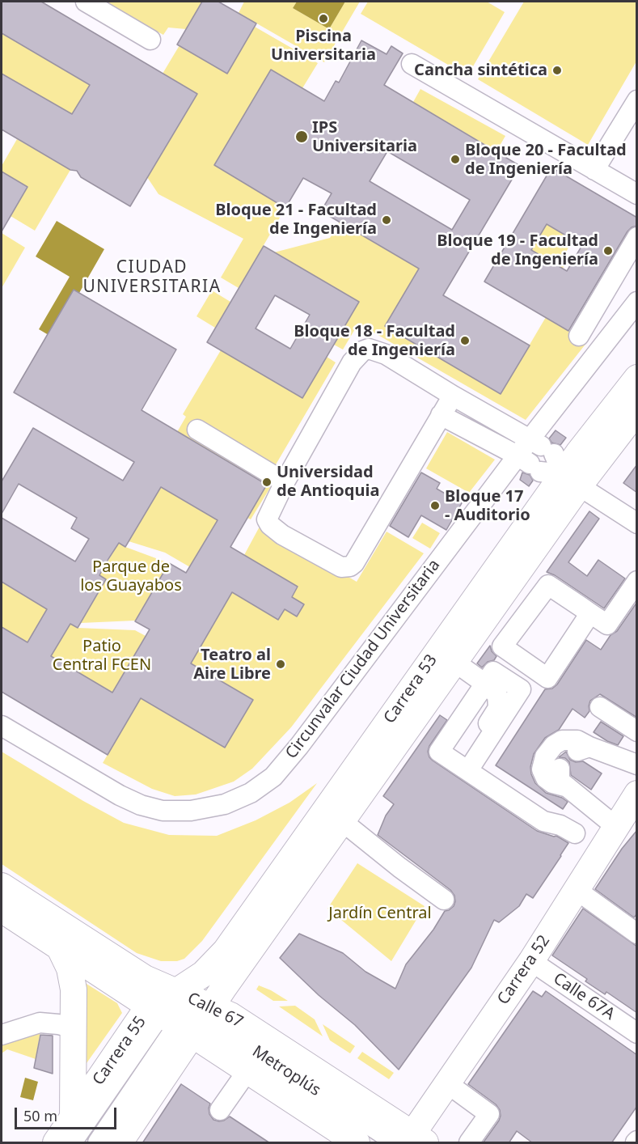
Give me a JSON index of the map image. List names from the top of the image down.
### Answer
{
  "streets": {
    "main road": [
      "Carrera 53",
      "Carrera 52",
      "Calle 67",
      "Carrera 55"
    ],
    "street": ["Circunvalar Ciudad Universitaria", "Calle 67A", "Metroplús"]
  },
  "crossings": [
    ["Circunvalar Ciudad Universitaria", "Carrera 53"],
    ["Carrera 53", "Calle 67"],
    ["Carrera 53", "Carrera 55"],
    ["Carrera 53", "Metroplús"],
    ["Carrera 52", "Calle 67A"],
    ["Carrera 52", "Calle 67"],
    ["Calle 67", "Carrera 55"],
    ["Calle 67", "Metroplús"],
    ["Carrera 55", "Metroplús"]
  ],
  "districts": ["CIUDAD UNIVERSITARIA"],
  "parks": ["Parque de los Guayabos", "Patio Central FCEN", "Jardín Central"],
  "places": [
    "Piscina Universitaria",
    "Cancha sintética",
    "IPS Universitaria",
    "Bloque 20 - Facultad de Ingeniería",
    "Bloque 21 - Facultad de Ingeniería",
    "Bloque 19 - Facultad de Ingeniería",
    "Bloque 18 - Facultad de Ingeniería",
    "Universidad de Antioquia",
    "Bloque 17 - Auditorio",
    "Teatro al Aire Libre"
  ],
  "scale_bar": "50 m"
}
